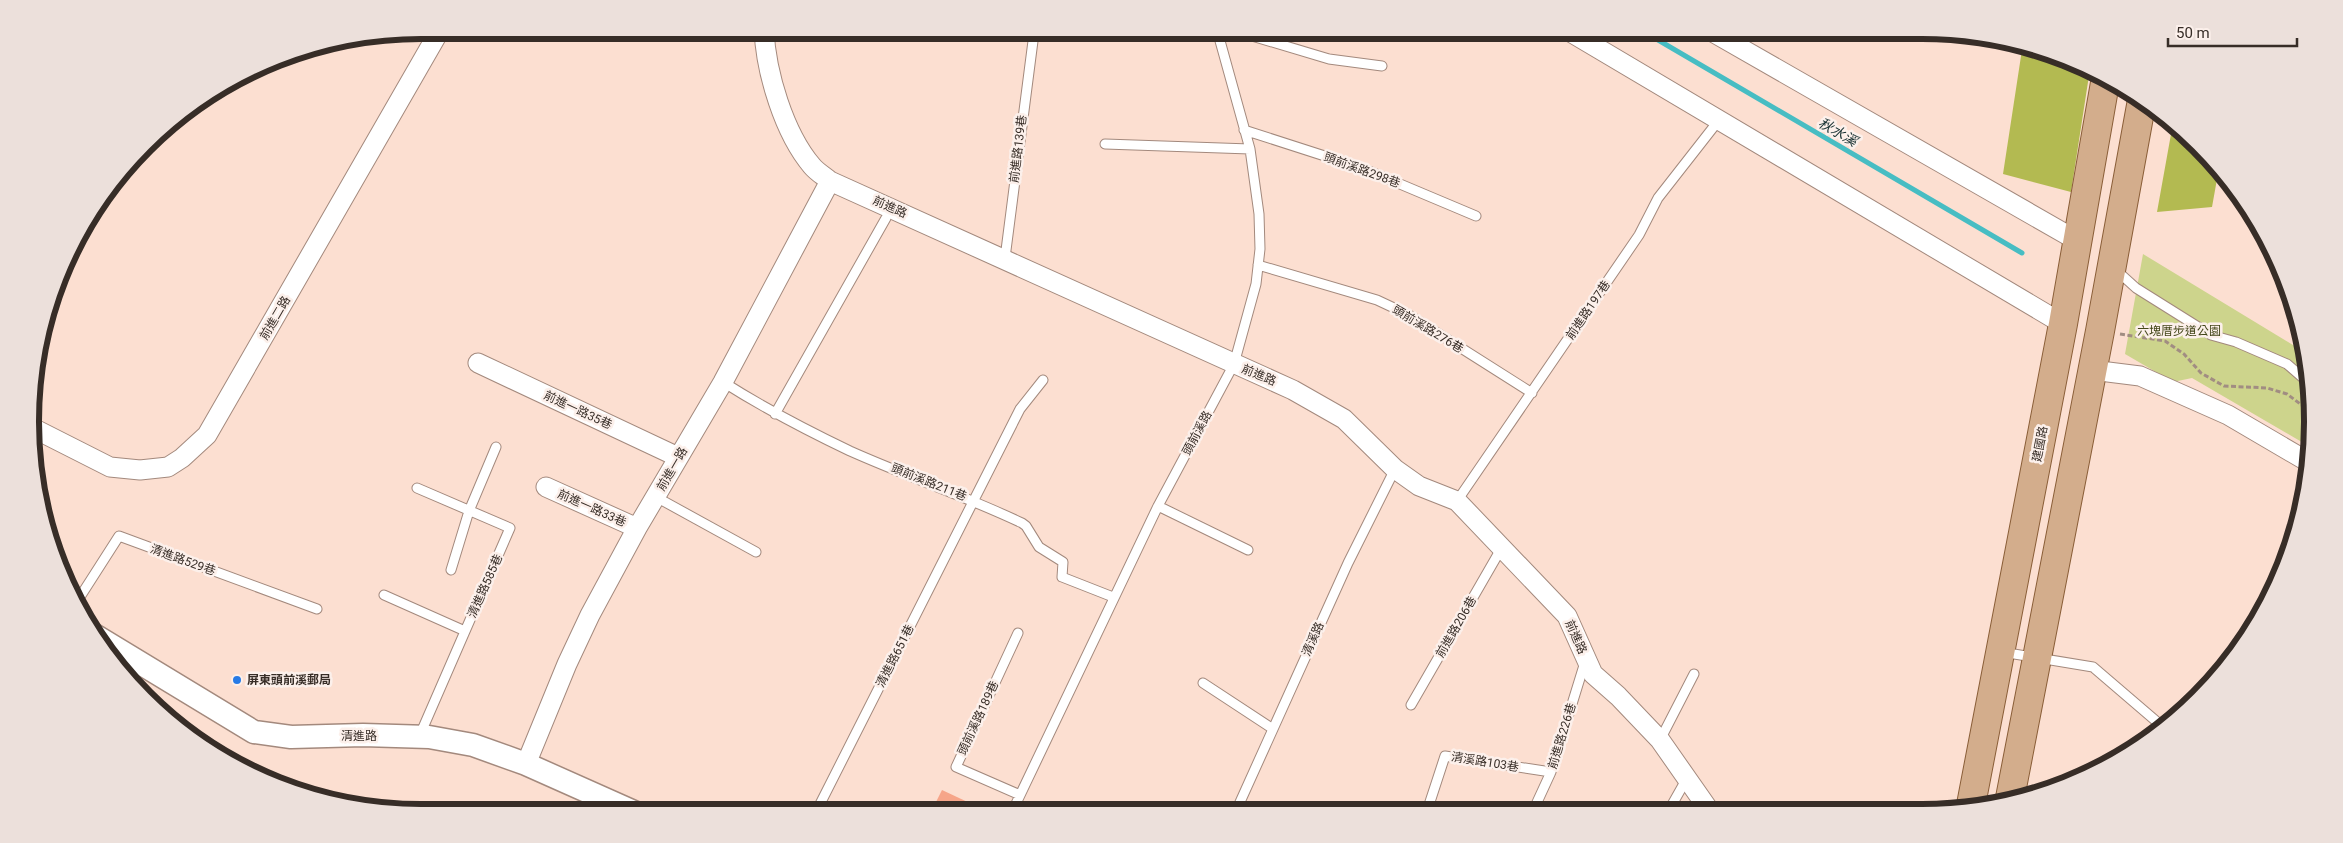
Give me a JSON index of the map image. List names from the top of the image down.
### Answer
{
  "streets": {
    "main road": ["建國路"],
    "street": [
      "前進路",
      "前進二路",
      "前進一路35巷",
      "前進一路",
      "前進一路33巷",
      "清進路"
    ],
    "lane": [
      "前進路139巷",
      "頭前溪路298巷",
      "前進路197巷",
      "頭前溪路276巷",
      "頭前溪路",
      "頭前溪路211巷",
      "清進路529巷",
      "清進路585巷",
      "前進路206巷",
      "清溪路",
      "清進路651巷",
      "頭前溪路189巷",
      "前進路226巷",
      "清溪路103巷"
    ]
  },
  "crossings": [
    ["前進路139巷", "前進路"],
    ["頭前溪路298巷", "頭前溪路"],
    ["前進路", "前進路197巷"],
    ["前進路", "頭前溪路"],
    ["前進路", "前進一路"],
    ["前進路", "前進路206巷"],
    ["前進路", "清溪路"],
    ["前進路", "前進路226巷"],
    ["前進路197巷", "頭前溪路276巷"],
    ["頭前溪路276巷", "頭前溪路"],
    ["前進一路35巷", "前進一路"],
    ["頭前溪路", "頭前溪路211巷"],
    ["頭前溪路", "頭前溪路189巷"],
    ["前進一路", "頭前溪路211巷"],
    ["前進一路", "前進一路33巷"],
    ["前進一路", "清進路"],
    ["頭前溪路211巷", "清進路651巷"],
    ["清進路585巷", "清進路"],
    ["前進路226巷", "清溪路103巷"]
  ],
  "water": ["秋水溪"],
  "parks": ["六塊厝步道公園"],
  "places": ["屏東頭前溪郵局"],
  "scale_bar": "50 m"
}
